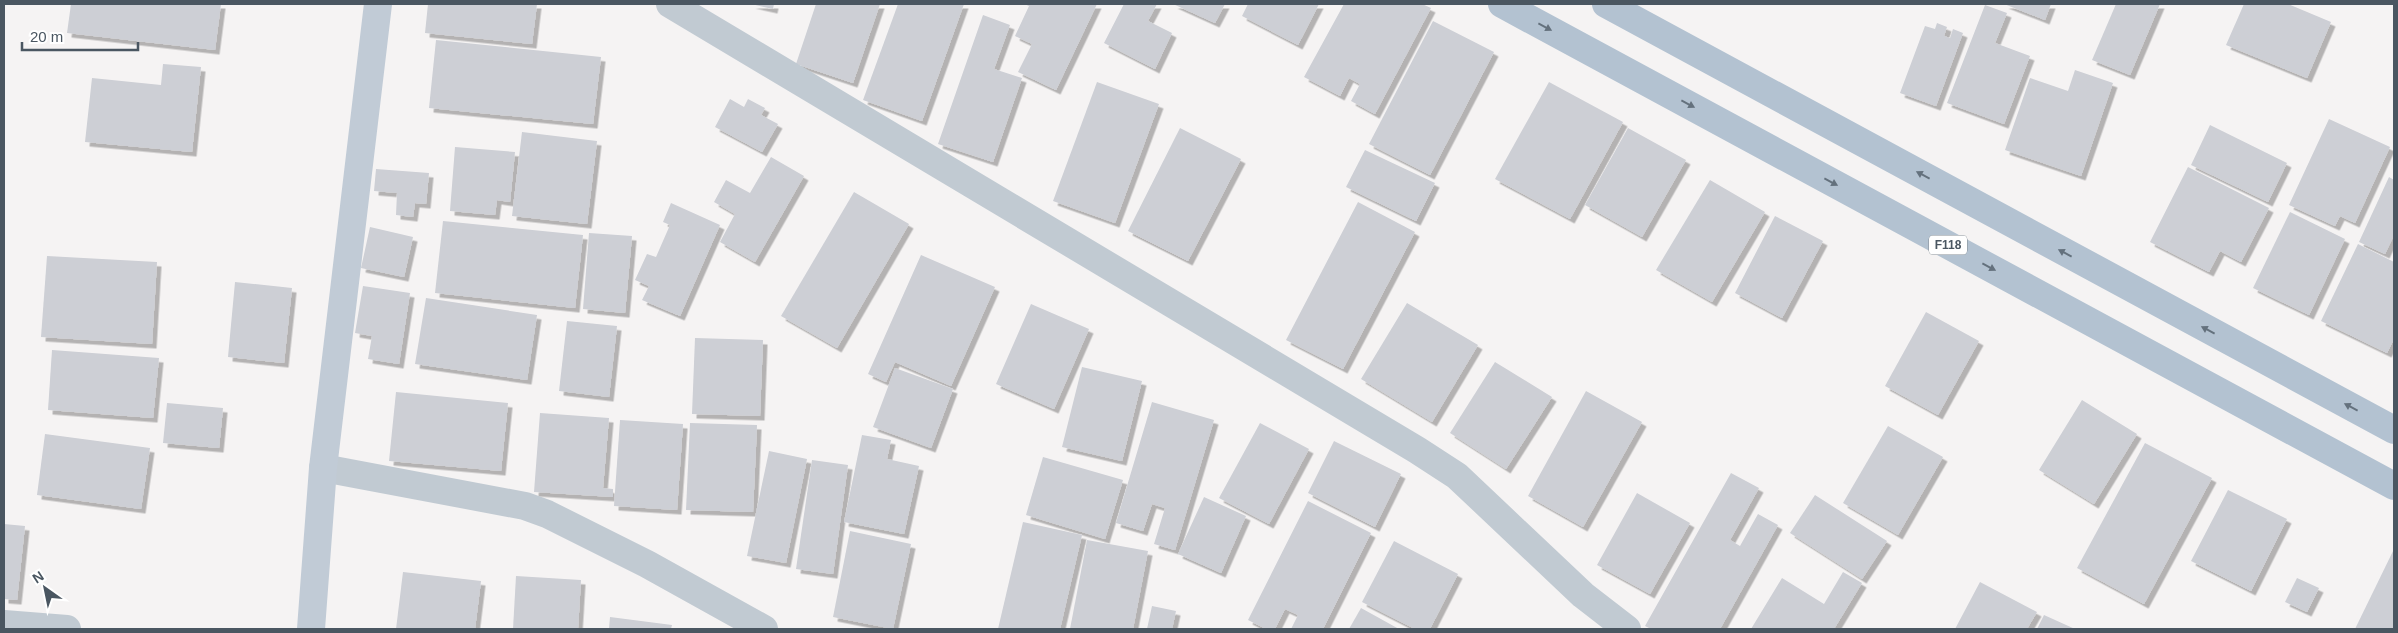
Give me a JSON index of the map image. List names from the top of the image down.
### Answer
{
  "streets": {
    "main road": ["F118"]
  },
  "scale_bar": "20 m",
  "north": "top left"
}
